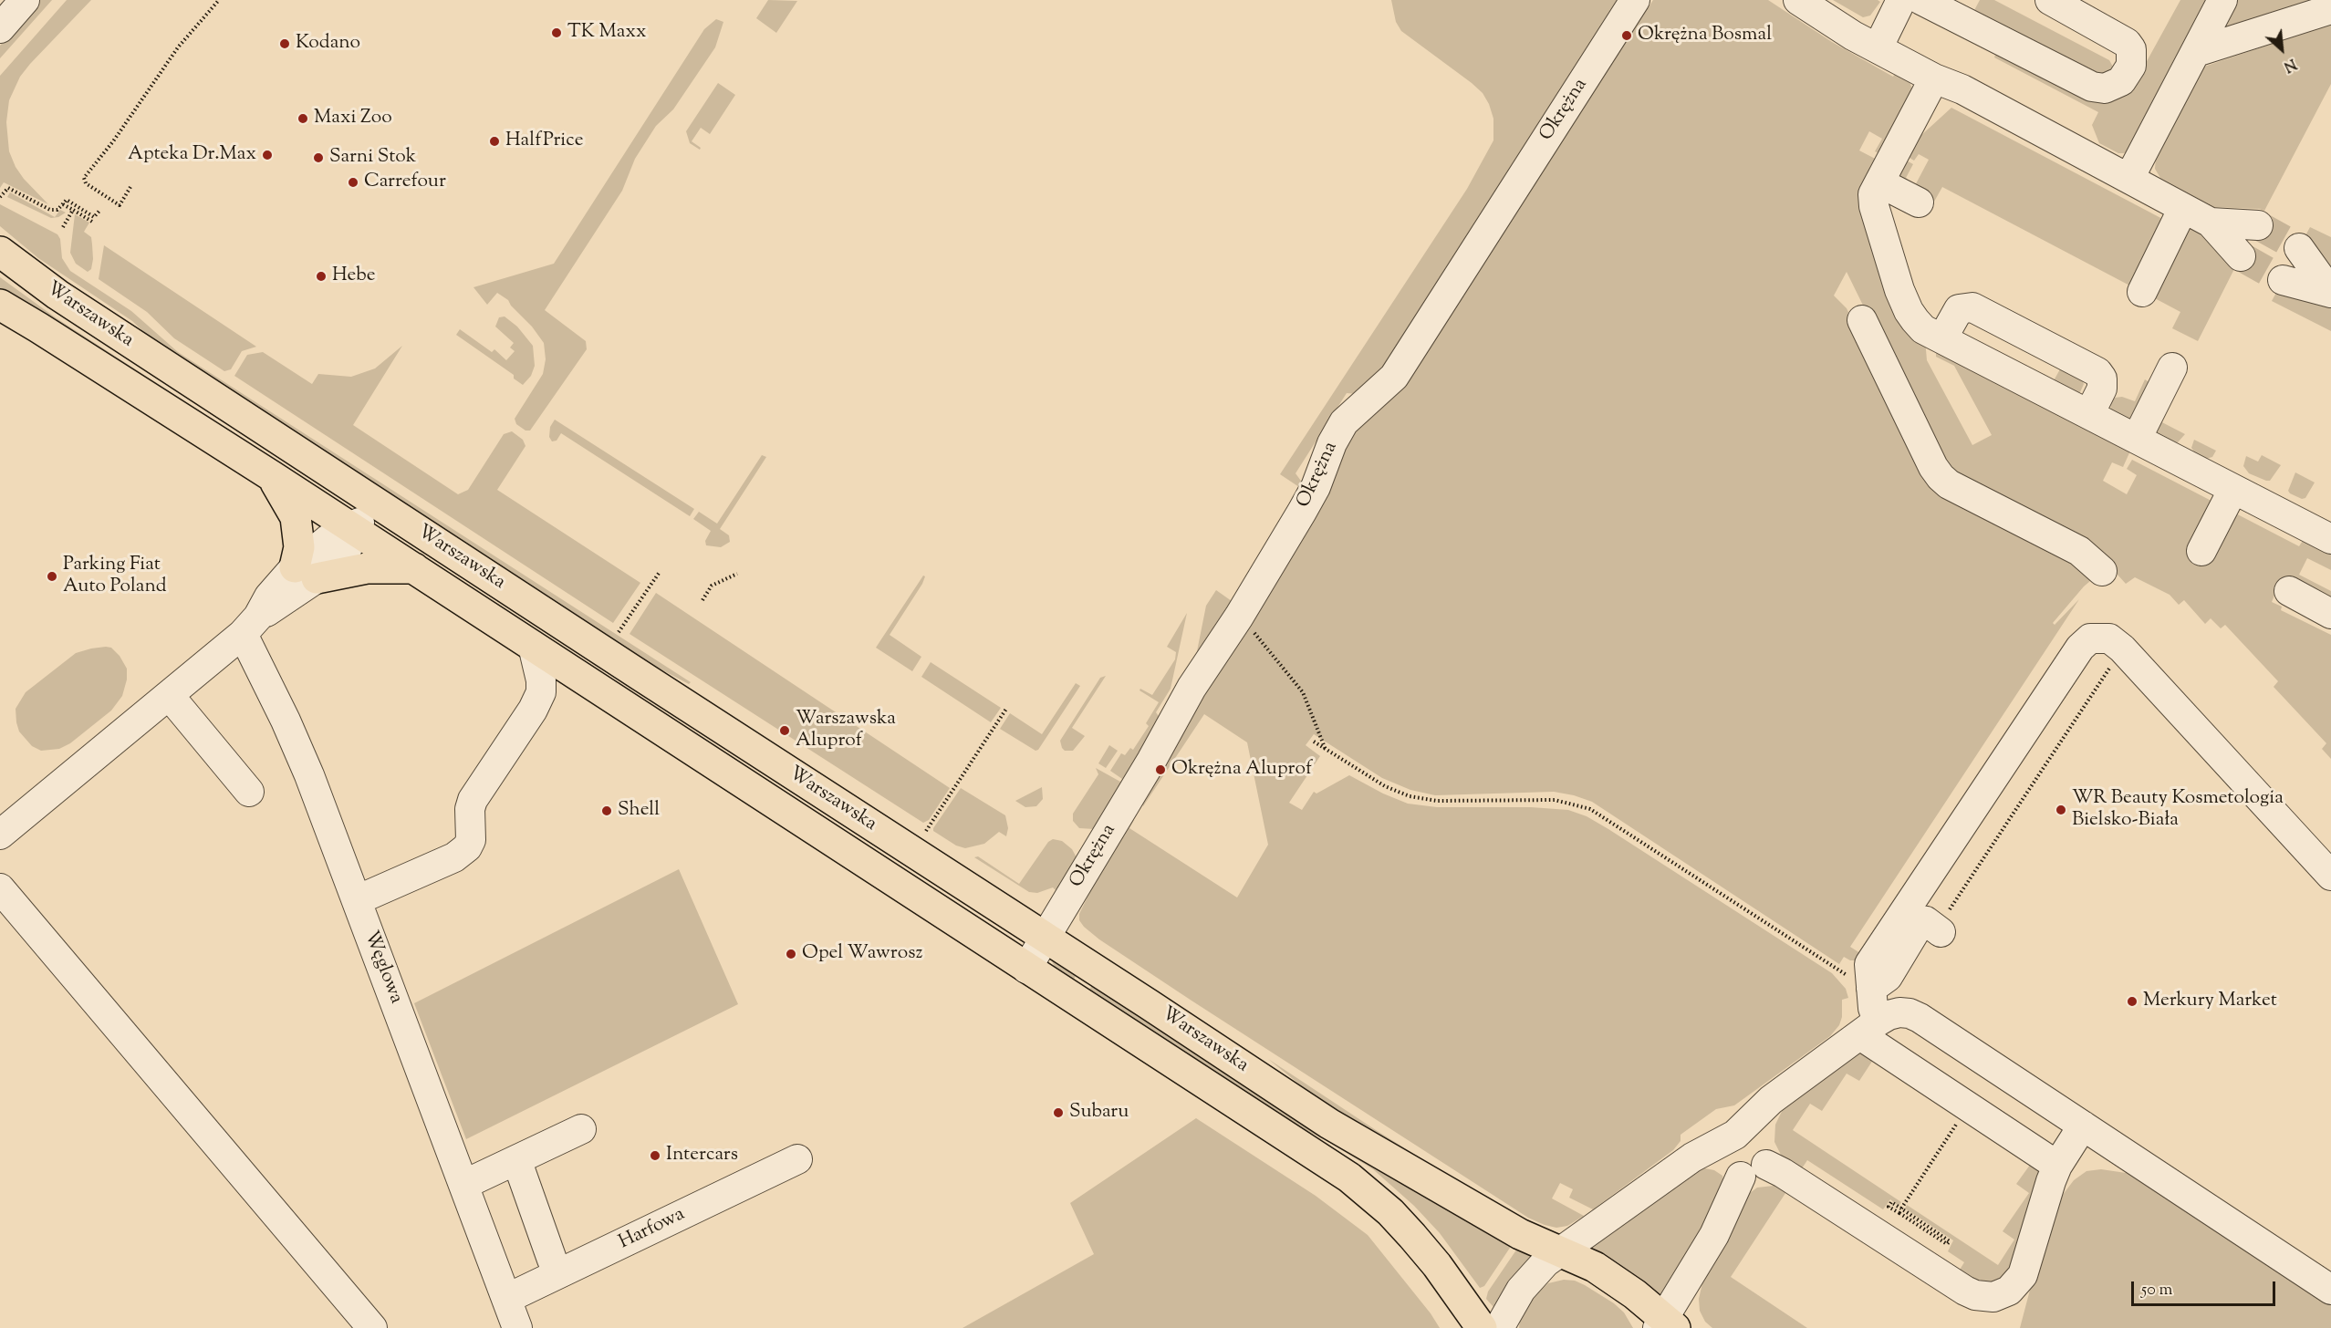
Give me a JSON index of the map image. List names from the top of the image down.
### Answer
{
  "streets": {
    "main road": ["Warszawska"],
    "street": ["Okrężna", "Węglowa", "Harfowa"]
  },
  "crossings": [
    ["Okrężna", "Warszawska"],
    ["Węglowa", "Harfowa"]
  ],
  "places": [
    "TK Maxx",
    "Okrężna Bosmal",
    "Kodano",
    "Maxi Zoo",
    "HalfPrice",
    "Apteka Dr.Max",
    "Sarni Stok",
    "Carrefour",
    "Hebe",
    "Parking Fiat Auto Poland",
    "Warszawska Aluprof",
    "Okrężna Aluprof",
    "WR Beauty Kosmetologia Bielsko-Biała",
    "Shell",
    "Opel Wawrosz",
    "Merkury Market",
    "Subaru",
    "Intercars"
  ],
  "scale_bar": "50 m",
  "north": "bottom right"
}
